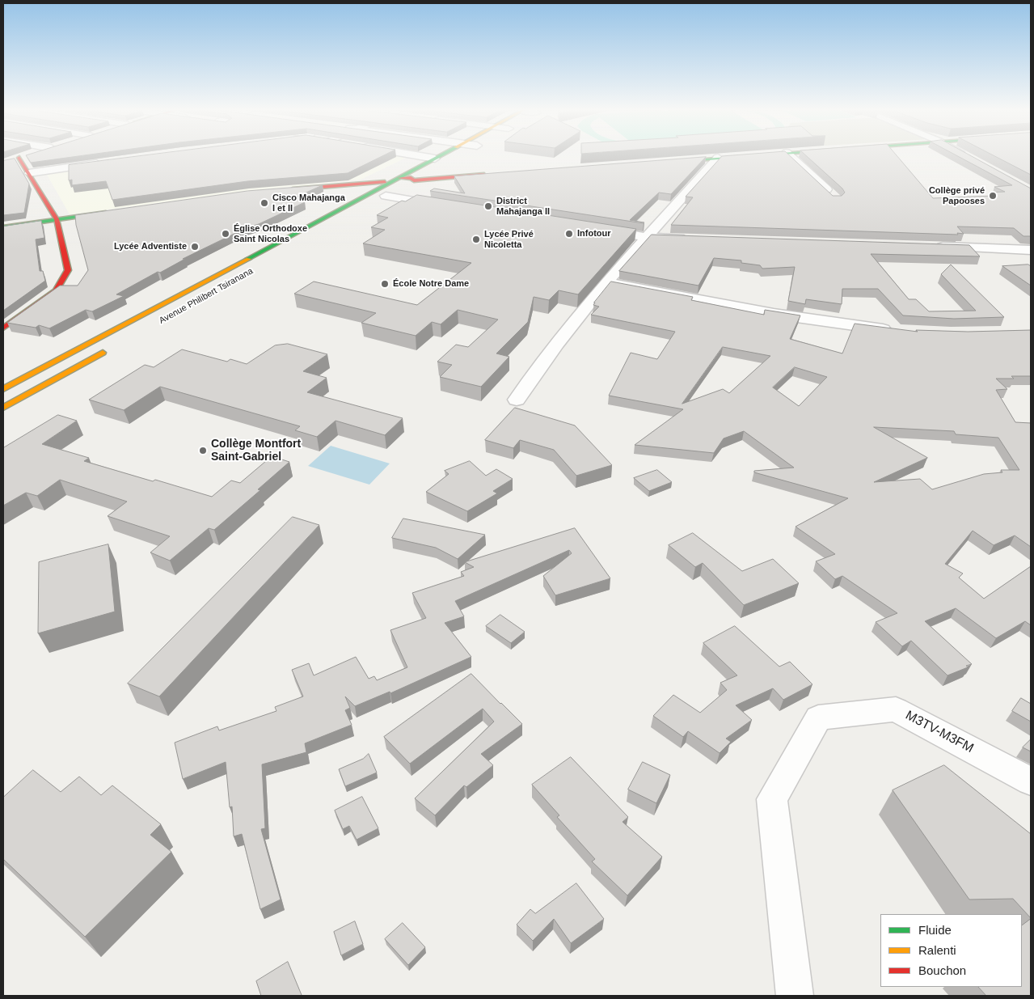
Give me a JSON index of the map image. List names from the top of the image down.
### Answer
{
  "streets": {
    "main road": ["Avenue Philibert Tsiranana"],
    "street": ["M3TV-M3FM"]
  },
  "places": [
    "Collège privé Papooses",
    "Cisco Mahajanga I et II",
    "District Mahajanga II",
    "Église Orthodoxe Saint Nicolas",
    "Infotour",
    "Lycée Privé Nicoletta",
    "Lycée Adventiste",
    "École Notre Dame",
    "Collège Montfort Saint-Gabriel"
  ],
  "legend": ["Fluide", "Ralenti", "Bouchon"]
}
